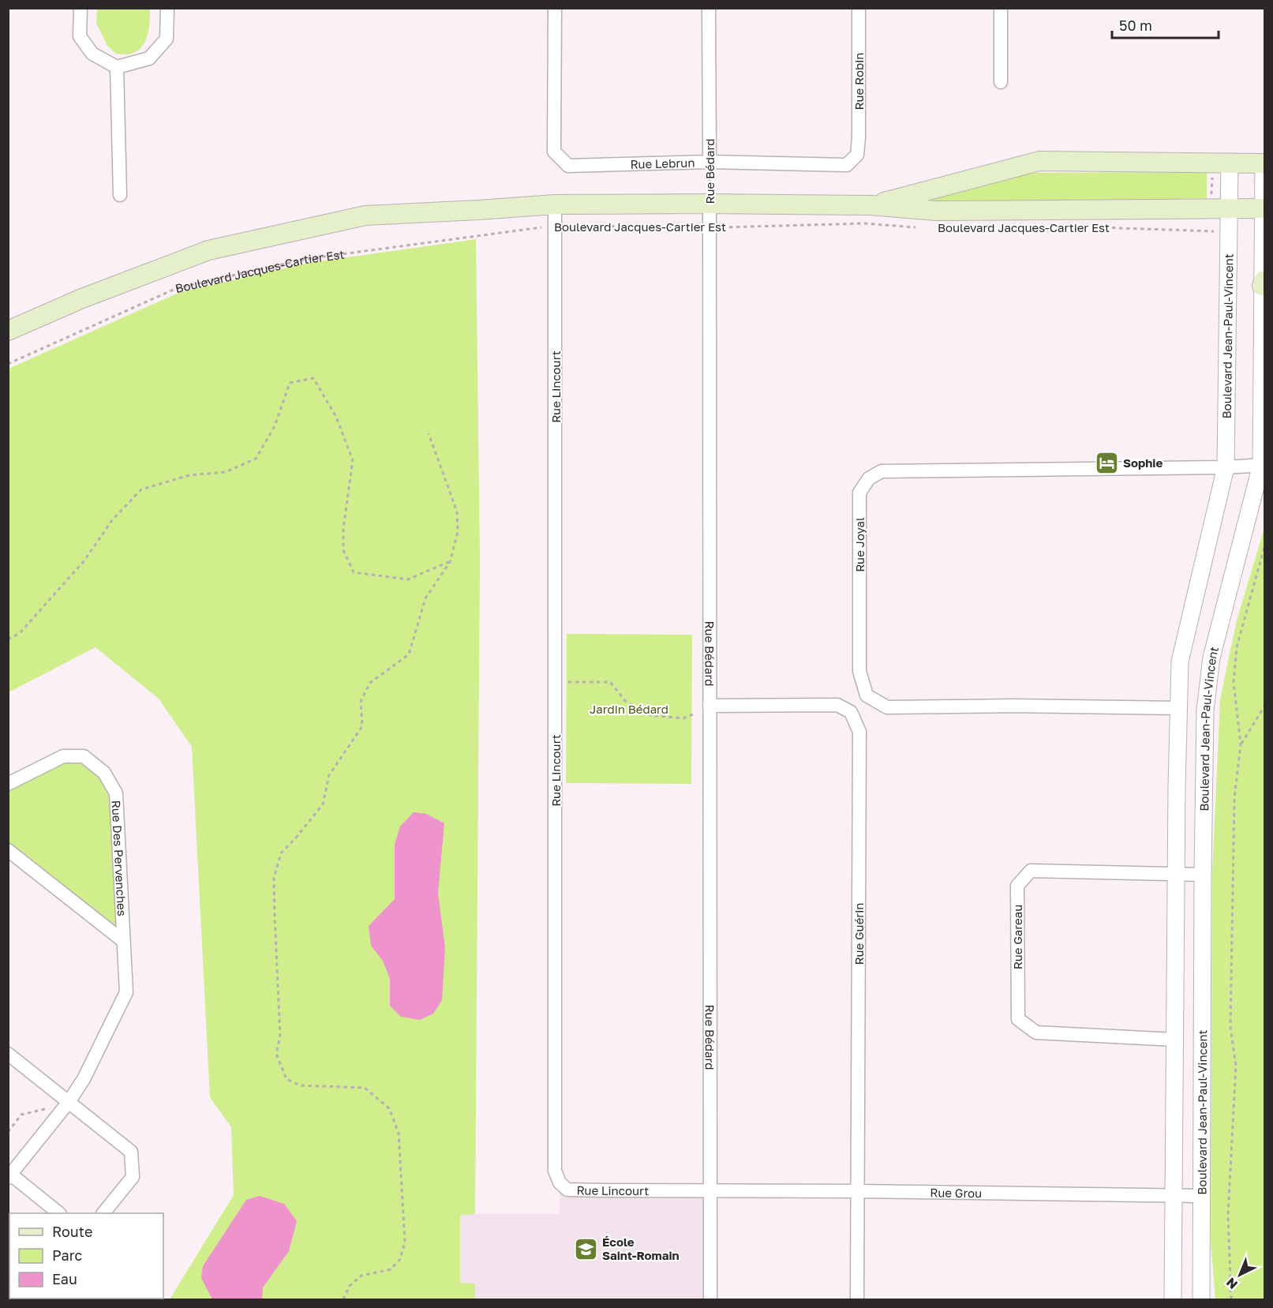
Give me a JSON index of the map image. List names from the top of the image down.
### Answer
{
  "streets": {
    "main road": ["Boulevard Jacques-Cartier Est"],
    "street": [
      "Rue Robin",
      "Rue Lebrun",
      "Rue Bédard",
      "Boulevard Jean-Paul-Vincent",
      "Rue Lincourt",
      "Rue Joyal",
      "Rue Des Pervenches",
      "Rue Guérin",
      "Rue Gareau",
      "Rue Grou"
    ]
  },
  "crossings": [
    ["Rue Robin", "Rue Lebrun"],
    ["Rue Lebrun", "Rue Bédard"],
    ["Rue Bédard", "Boulevard Jacques-Cartier Est"],
    ["Rue Bédard", "Rue Lincourt"],
    ["Rue Bédard", "Rue Guérin"],
    ["Rue Bédard", "Rue Grou"],
    ["Boulevard Jacques-Cartier Est", "Boulevard Jean-Paul-Vincent"],
    ["Boulevard Jacques-Cartier Est", "Rue Lincourt"],
    ["Boulevard Jean-Paul-Vincent", "Rue Joyal"],
    ["Boulevard Jean-Paul-Vincent", "Rue Gareau"],
    ["Boulevard Jean-Paul-Vincent", "Rue Grou"],
    ["Rue Lincourt", "Rue Grou"],
    ["Rue Guérin", "Rue Grou"]
  ],
  "parks": ["Jardin Bédard"],
  "places": {
    "hotel": ["Sophie"],
    "school or university": ["École Saint-Romain"]
  },
  "legend": ["Route", "Parc", "Eau"],
  "scale_bar": "50 m",
  "north": "bottom left"
}
